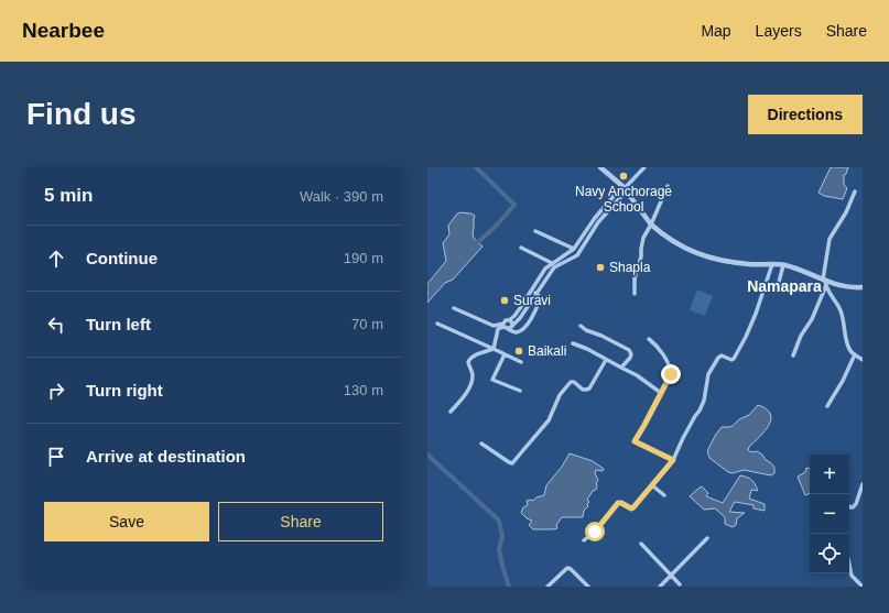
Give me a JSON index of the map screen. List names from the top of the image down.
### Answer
{
  "districts": ["Namapara"],
  "places": [
    "Navy Anchorage School",
    "Shapla",
    "Suravi",
    "Baikali"
  ],
  "page": {
    "header": "Nearbee",
    "nav": ["Map", "Layers", "Share"],
    "buttons": [
      "Directions",
      ["Save", "Share"]
    ],
    "title": "Find us",
    "heading": ["5 min", "Walk · 390 m"],
    "list": [
      ["Continue", "190 m"],
      ["Turn left", "70 m"],
      ["Turn right", "130 m"],
      "Arrive at destination"
    ],
    "map_buttons": ["+", "−"]
  }
}
